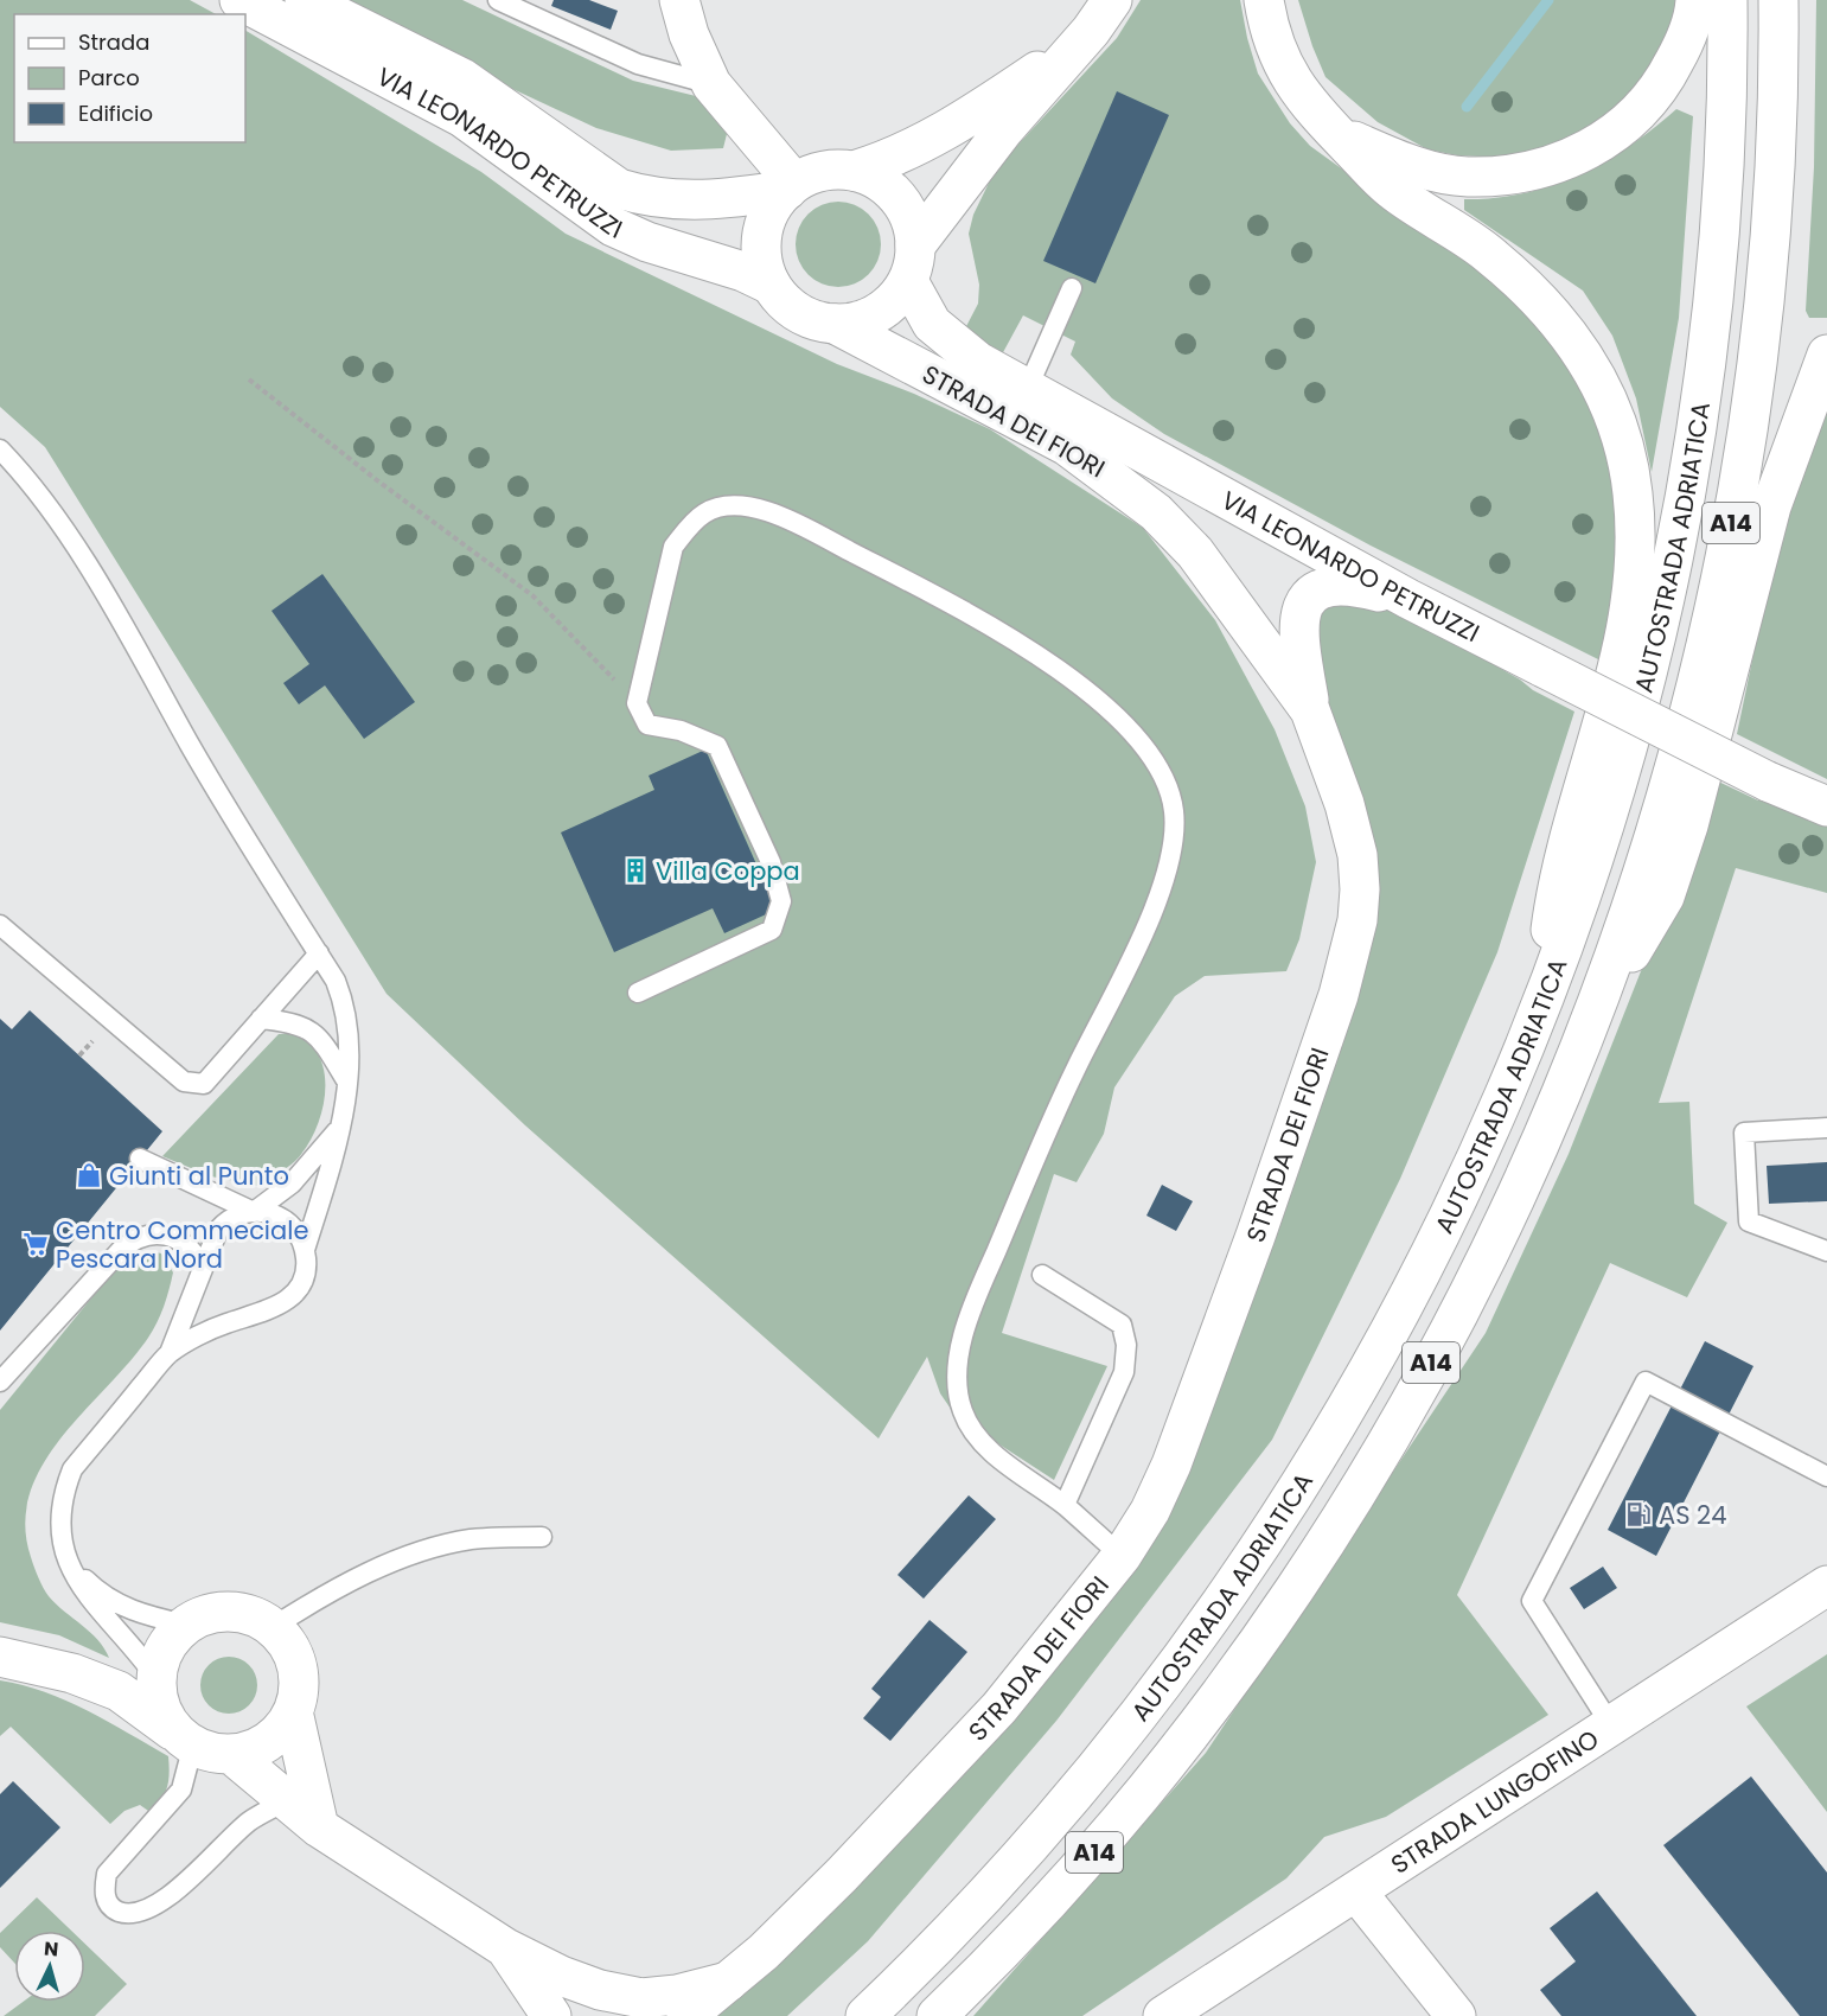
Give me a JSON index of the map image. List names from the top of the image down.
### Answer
{
  "streets": {
    "main road": [
      "VIA LEONARDO PETRUZZI",
      "STRADA DEI FIORI",
      "A14",
      "AUTOSTRADA ADRIATICA",
      "STRADA LUNGOFINO"
    ]
  },
  "crossings": [
    ["VIA LEONARDO PETRUZZI", "STRADA DEI FIORI"]
  ],
  "places": {
    "building": ["Villa Coppa"],
    "shop": ["Giunti al Punto"],
    "supermarket": ["Centro Commeciale Pescara Nord"],
    "fuel station": ["AS 24"]
  },
  "legend": ["Strada", "Parco", "Edificio"],
  "north": "top"
}
